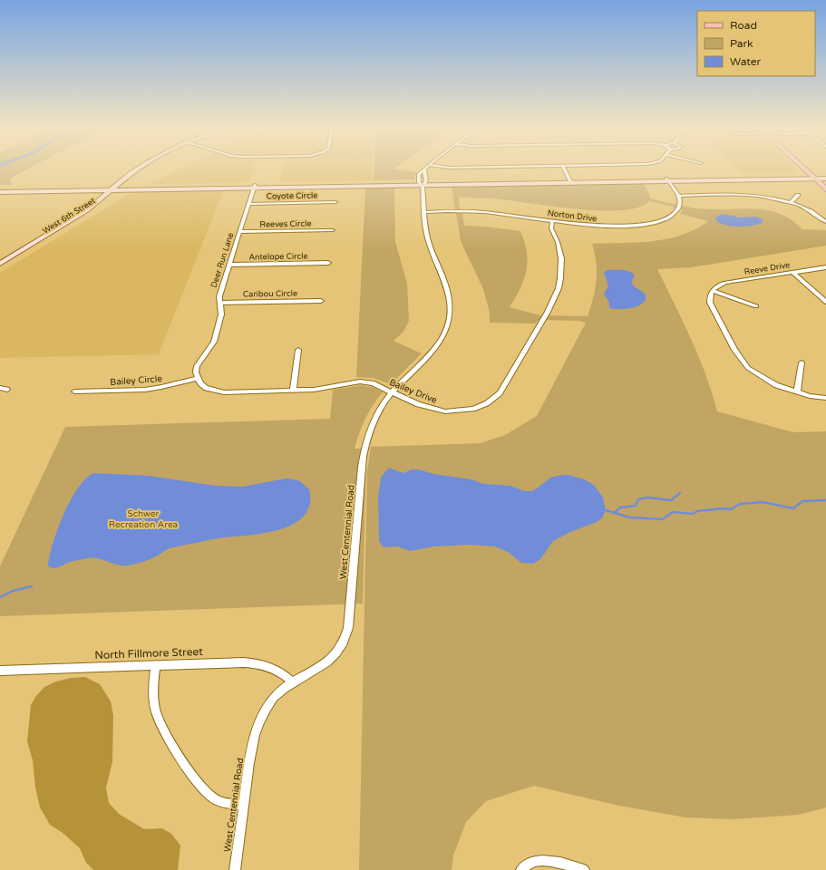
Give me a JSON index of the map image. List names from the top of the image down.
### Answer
{
  "streets": {
    "main road": ["West 6th Street"],
    "street": [
      "Coyote Circle",
      "Norton Drive",
      "Reeves Circle",
      "Antelope Circle",
      "Deer Run Lane",
      "Reeve Drive",
      "Caribou Circle",
      "Bailey Circle",
      "Bailey Drive",
      "West Centennial Road",
      "North Fillmore Street"
    ]
  },
  "crossings": [
    ["Coyote Circle", "Deer Run Lane"],
    ["Norton Drive", "Bailey Drive"],
    ["Norton Drive", "West Centennial Road"],
    ["Reeves Circle", "Deer Run Lane"],
    ["Antelope Circle", "Deer Run Lane"],
    ["Deer Run Lane", "Caribou Circle"],
    ["Deer Run Lane", "Bailey Circle"],
    ["Deer Run Lane", "Bailey Drive"],
    ["Bailey Circle", "Bailey Drive"],
    ["Bailey Drive", "West Centennial Road"],
    ["West Centennial Road", "North Fillmore Street"]
  ],
  "parks": ["Schwer Recreation Area"],
  "legend": ["Road", "Park", "Water"]
}
